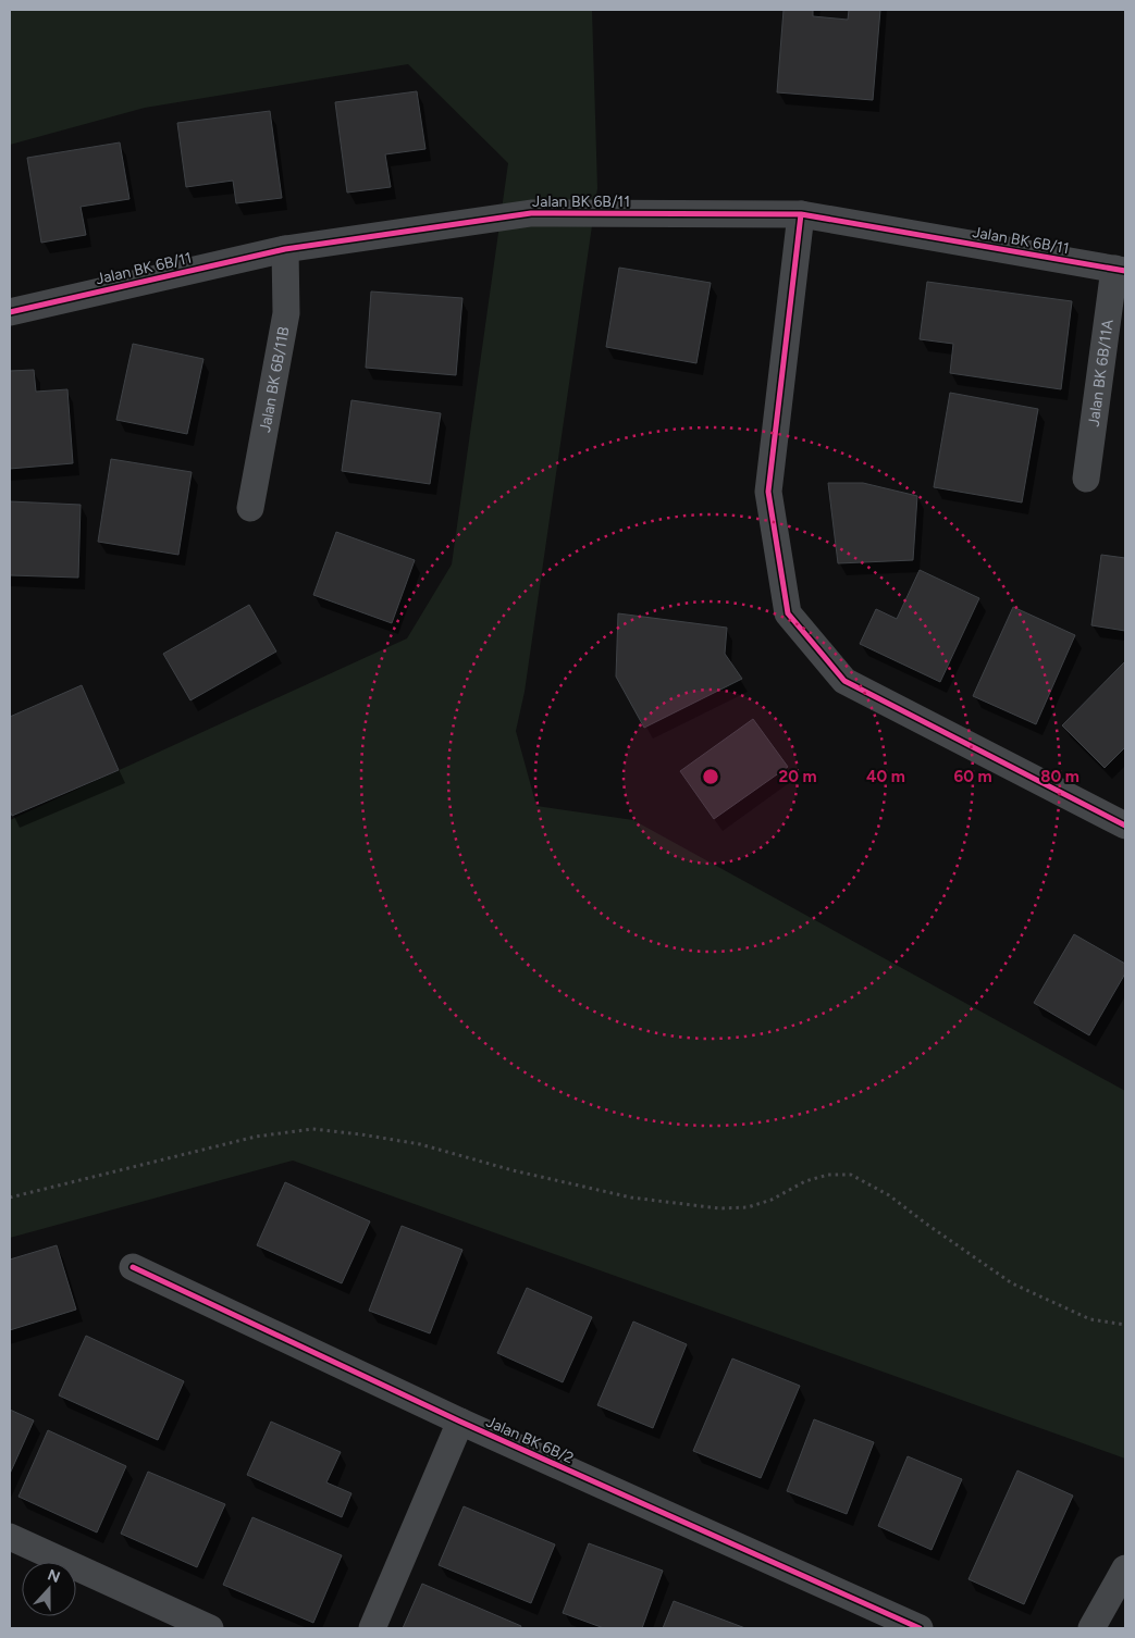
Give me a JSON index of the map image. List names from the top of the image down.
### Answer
{
  "streets": {
    "street": [
      "Jalan BK 6B/11",
      "Jalan BK 6B/11A",
      "Jalan BK 6B/11B",
      "Jalan BK 6B/2"
    ]
  },
  "crossings": [
    ["Jalan BK 6B/11", "Jalan BK 6B/11A"],
    ["Jalan BK 6B/11", "Jalan BK 6B/11B"]
  ],
  "north": "top",
  "rings": [
    "20 m",
    "40 m",
    "60 m",
    "80 m"
  ]
}
